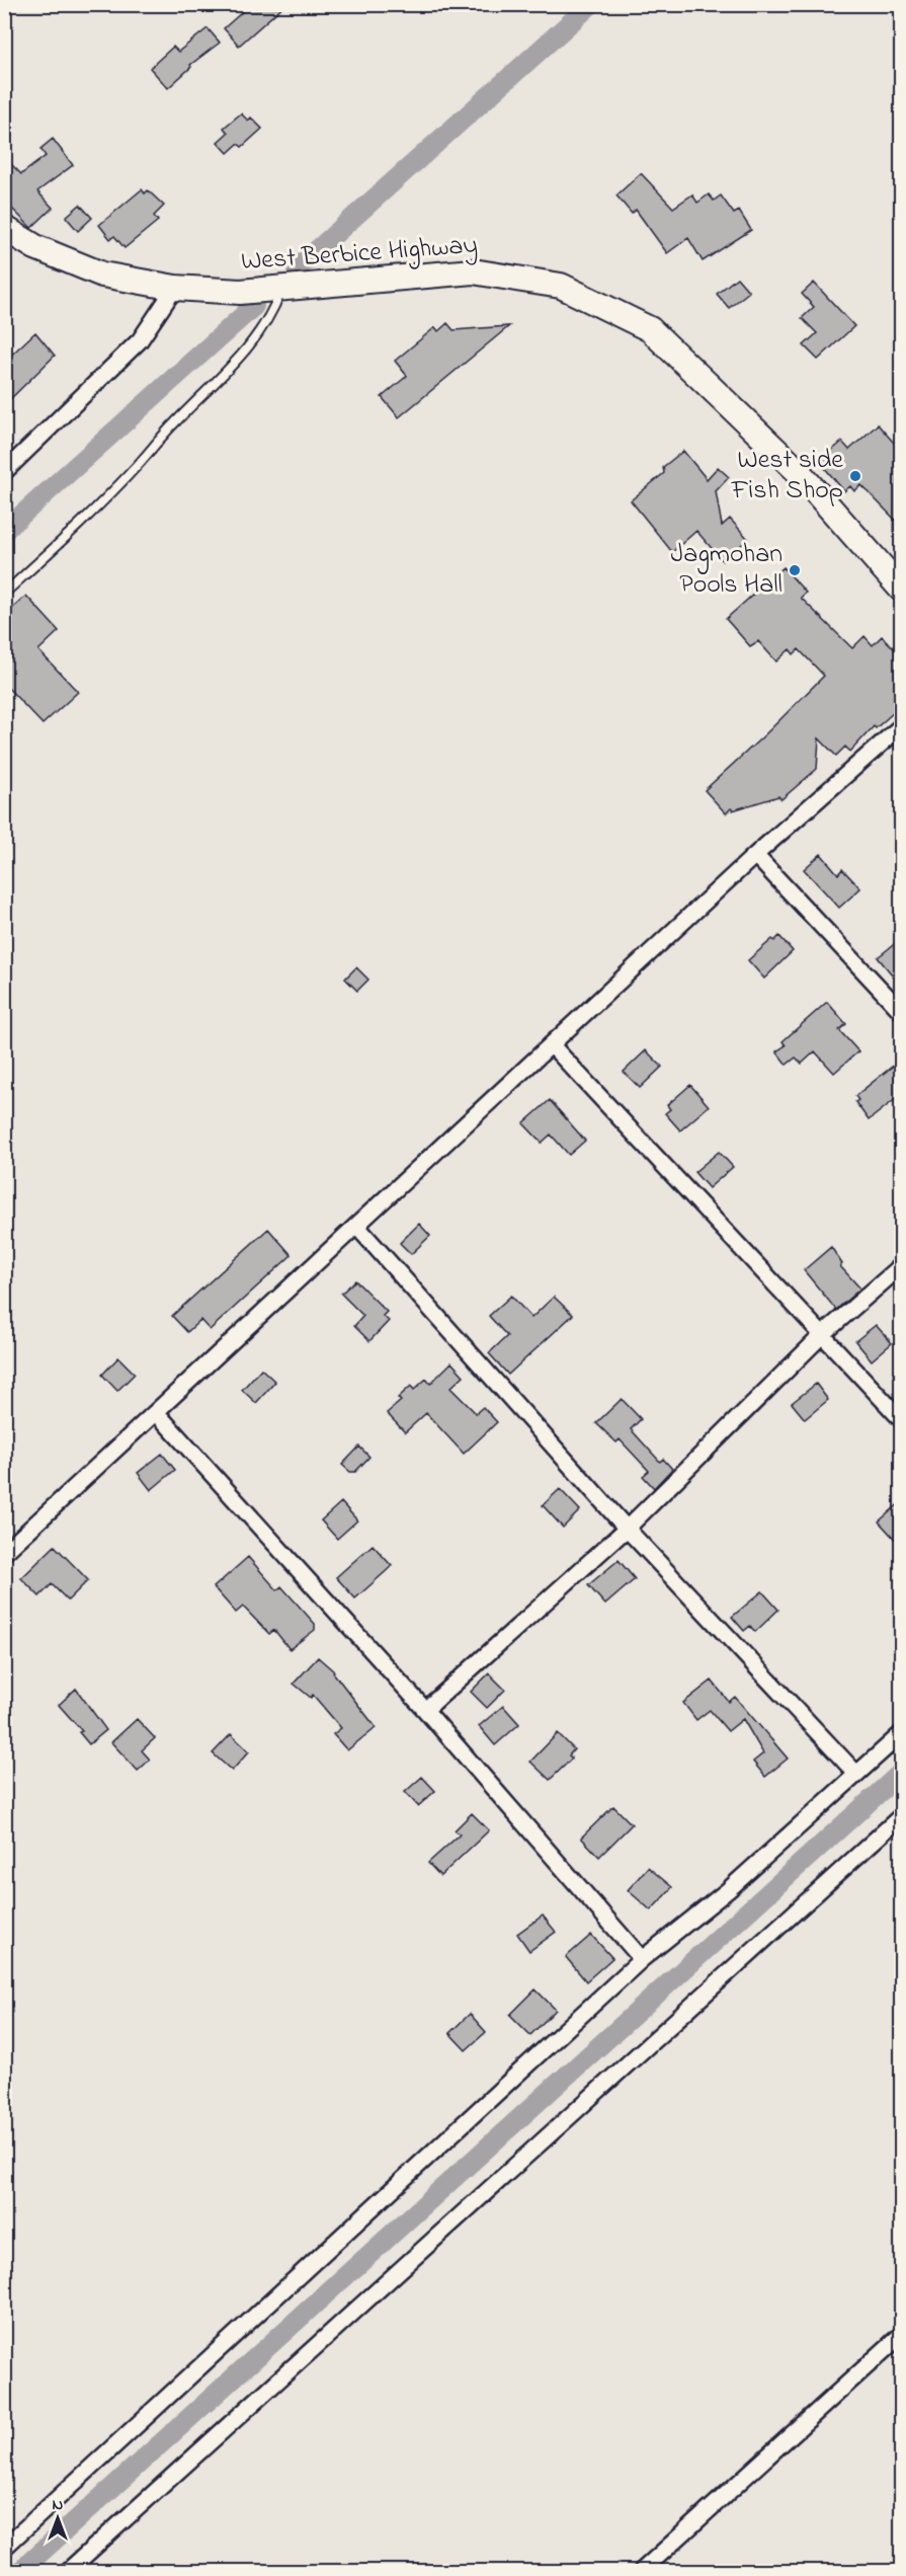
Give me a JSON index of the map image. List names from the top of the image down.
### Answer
{
  "streets": {
    "main road": ["West Berbice Highway"]
  },
  "places": ["West side Fish Shop", "Jagmohan Pools Hall"],
  "north": "top"
}
